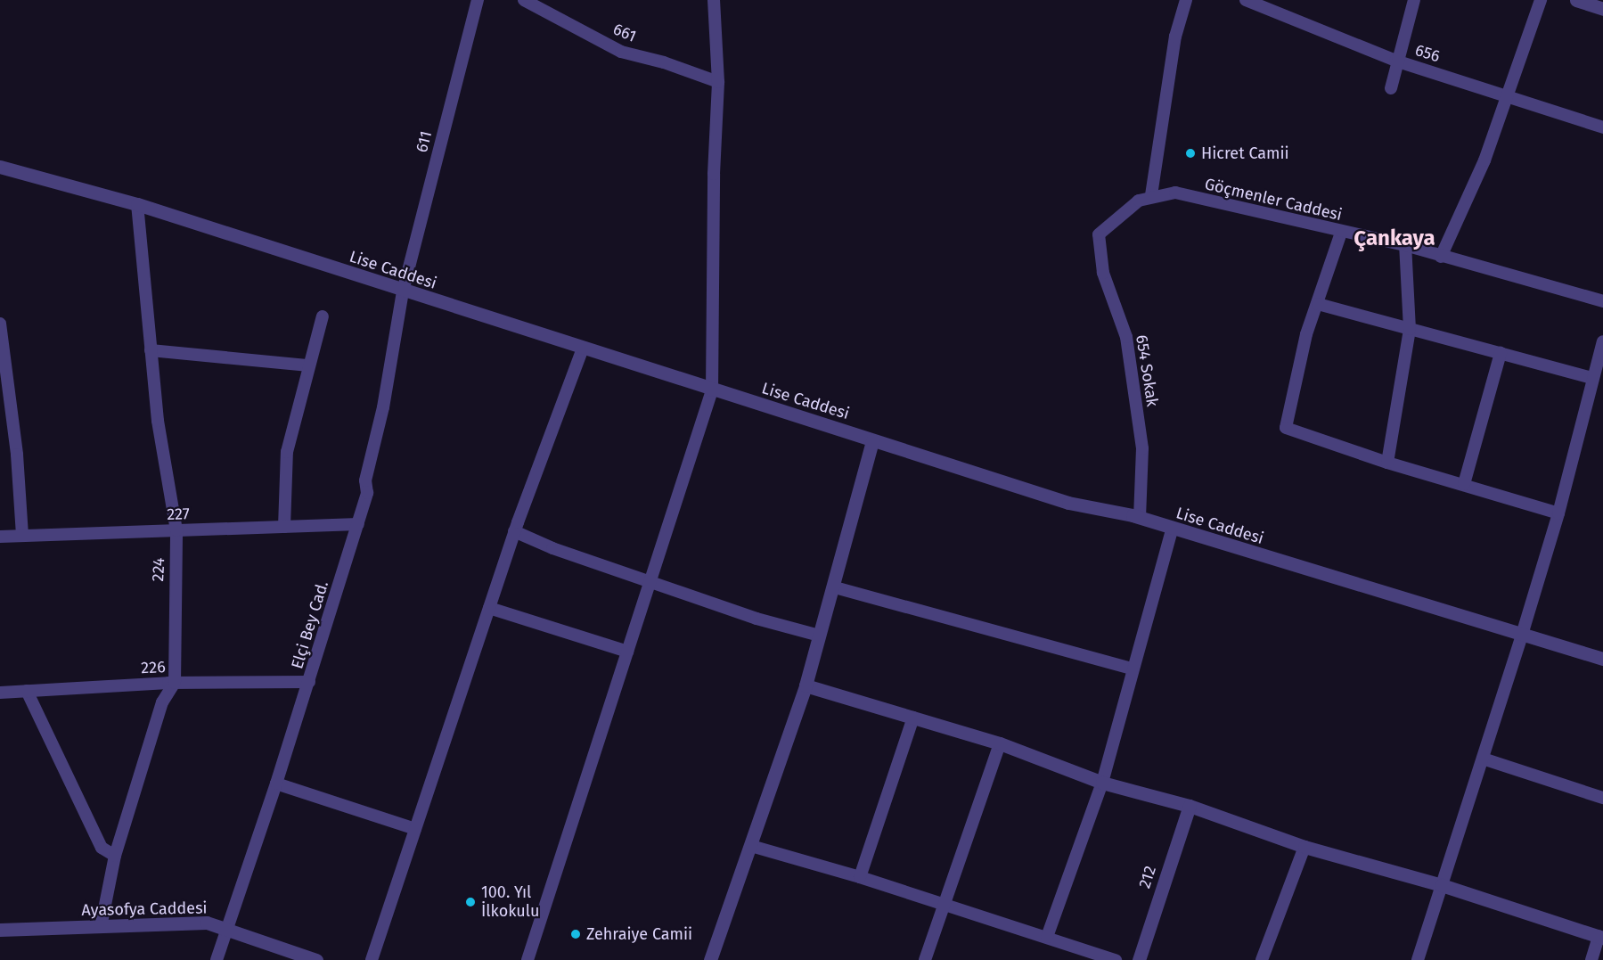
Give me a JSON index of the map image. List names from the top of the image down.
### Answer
{
  "streets": {
    "street": [
      "661",
      "656",
      "611",
      "Göçmenler Caddesi",
      "Lise Caddesi",
      "654 Sokak",
      "227",
      "224",
      "Elçi Bey Cad.",
      "226",
      "212",
      "Ayasofya Caddesi"
    ]
  },
  "crossings": [
    ["611", "Lise Caddesi"],
    ["611", "Elçi Bey Cad."],
    ["Göçmenler Caddesi", "654 Sokak"],
    ["Lise Caddesi", "654 Sokak"],
    ["Lise Caddesi", "224"],
    ["Lise Caddesi", "Elçi Bey Cad."],
    ["227", "224"],
    ["227", "Elçi Bey Cad."],
    ["224", "226"],
    ["224", "Ayasofya Caddesi"],
    ["Elçi Bey Cad.", "226"],
    ["Elçi Bey Cad.", "Ayasofya Caddesi"]
  ],
  "districts": ["Çankaya"],
  "places": ["Hicret Camii", "100. Yıl İlkokulu", "Zehraiye Camii"]
}
